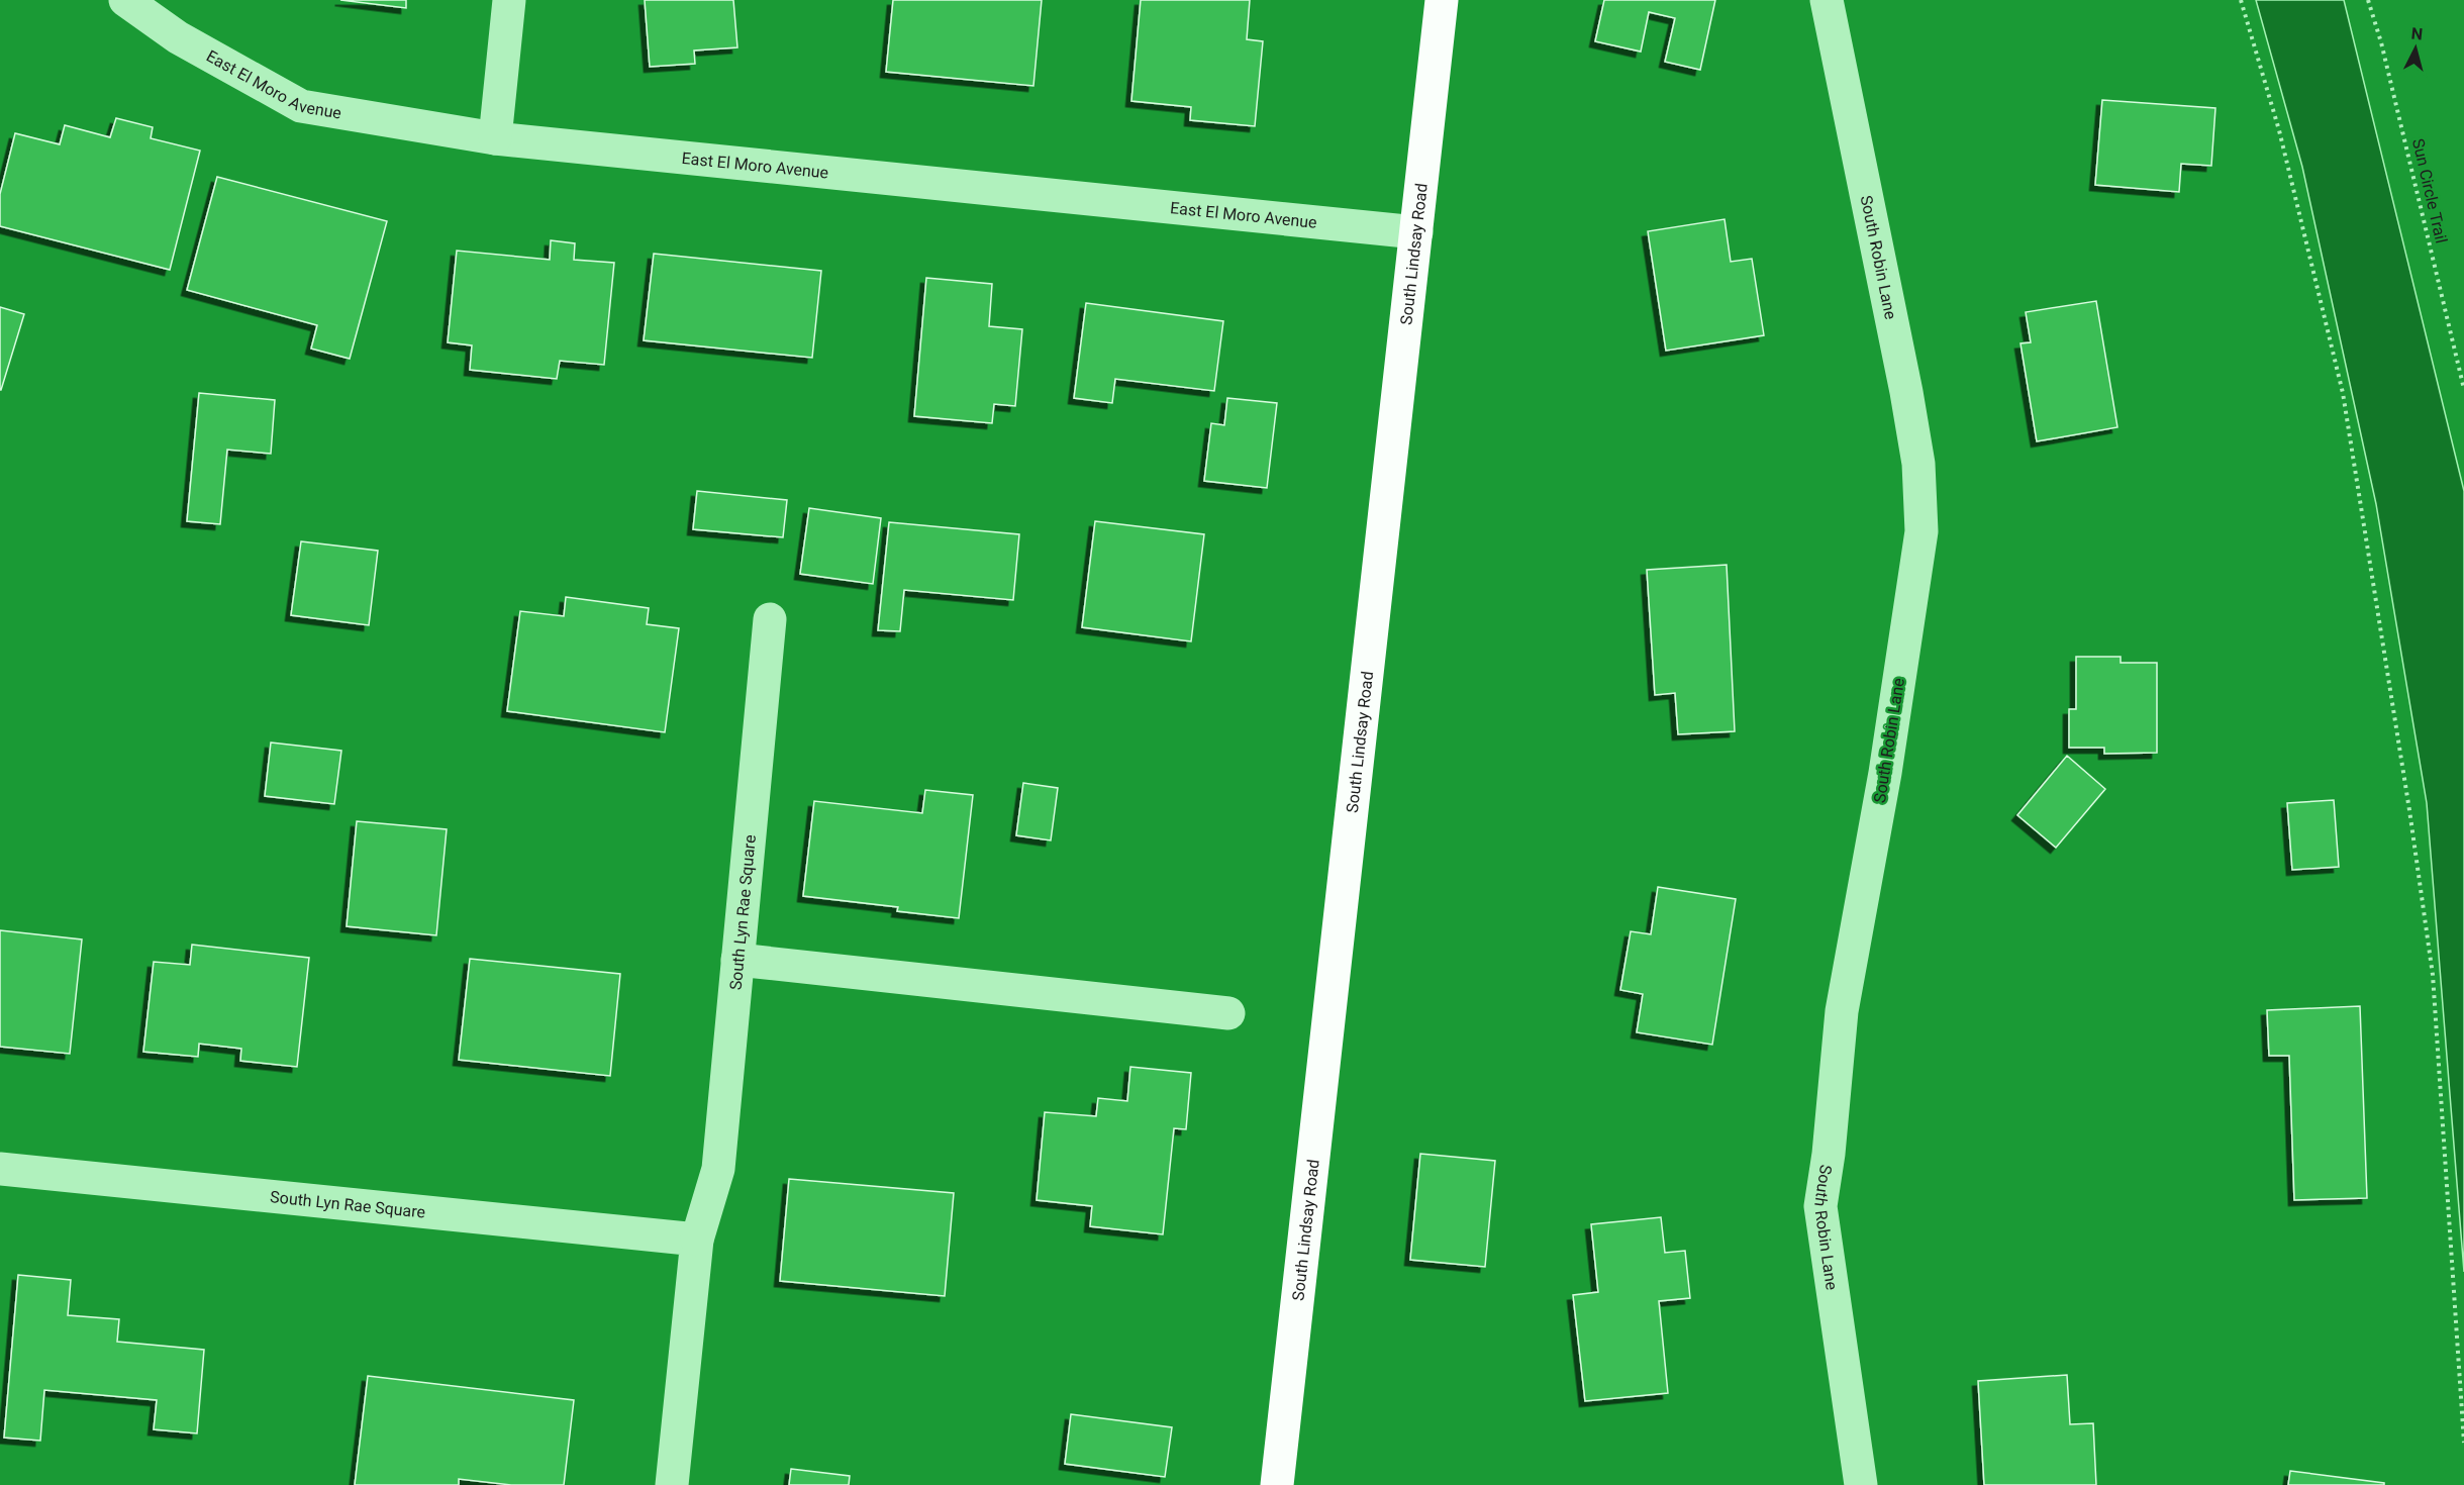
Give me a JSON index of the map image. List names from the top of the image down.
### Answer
{
  "streets": {
    "main road": ["South Lindsay Road"],
    "street": ["East El Moro Avenue", "South Robin Lane", "South Lyn Rae Square"],
    "path": ["Sun Circle Trail"]
  },
  "crossings": [
    ["East El Moro Avenue", "South Lindsay Road"]
  ],
  "north": "top"
}
